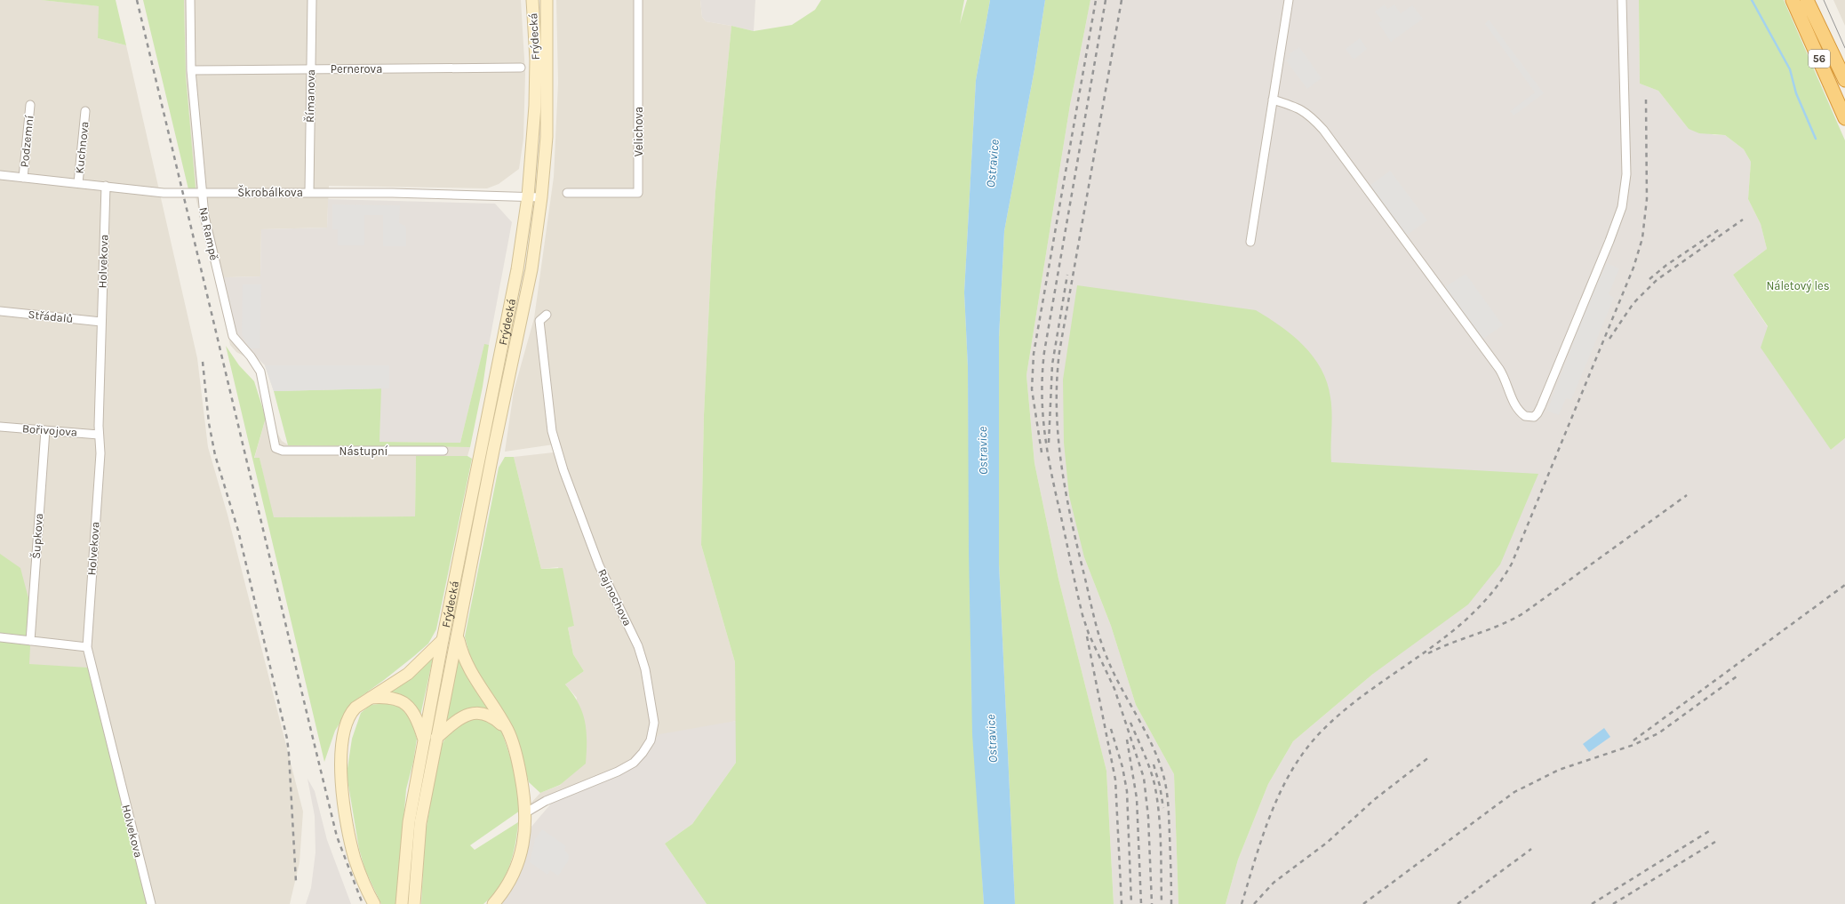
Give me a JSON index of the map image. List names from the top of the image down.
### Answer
{
  "streets": {
    "highway": ["56"],
    "main road": ["Frýdecká"],
    "street": [
      "Pernerova",
      "Římanova",
      "Velichova",
      "Podzemní",
      "Kuchnova",
      "Škrobálkova",
      "Na Rampě",
      "Holvekova",
      "Střádalů",
      "Bořivojova",
      "Nástupní",
      "Šupkova",
      "Rajnochova"
    ]
  },
  "crossings": [
    ["Frýdecká", "Škrobálkova"],
    ["Pernerova", "Římanova"],
    ["Pernerova", "Na Rampě"],
    ["Římanova", "Škrobálkova"],
    ["Podzemní", "Škrobálkova"],
    ["Kuchnova", "Škrobálkova"],
    ["Škrobálkova", "Na Rampě"],
    ["Škrobálkova", "Holvekova"],
    ["Na Rampě", "Nástupní"],
    ["Holvekova", "Střádalů"],
    ["Holvekova", "Bořivojova"],
    ["Bořivojova", "Šupkova"]
  ],
  "water": ["Ostravice"],
  "parks": ["Náletový les"]
}
